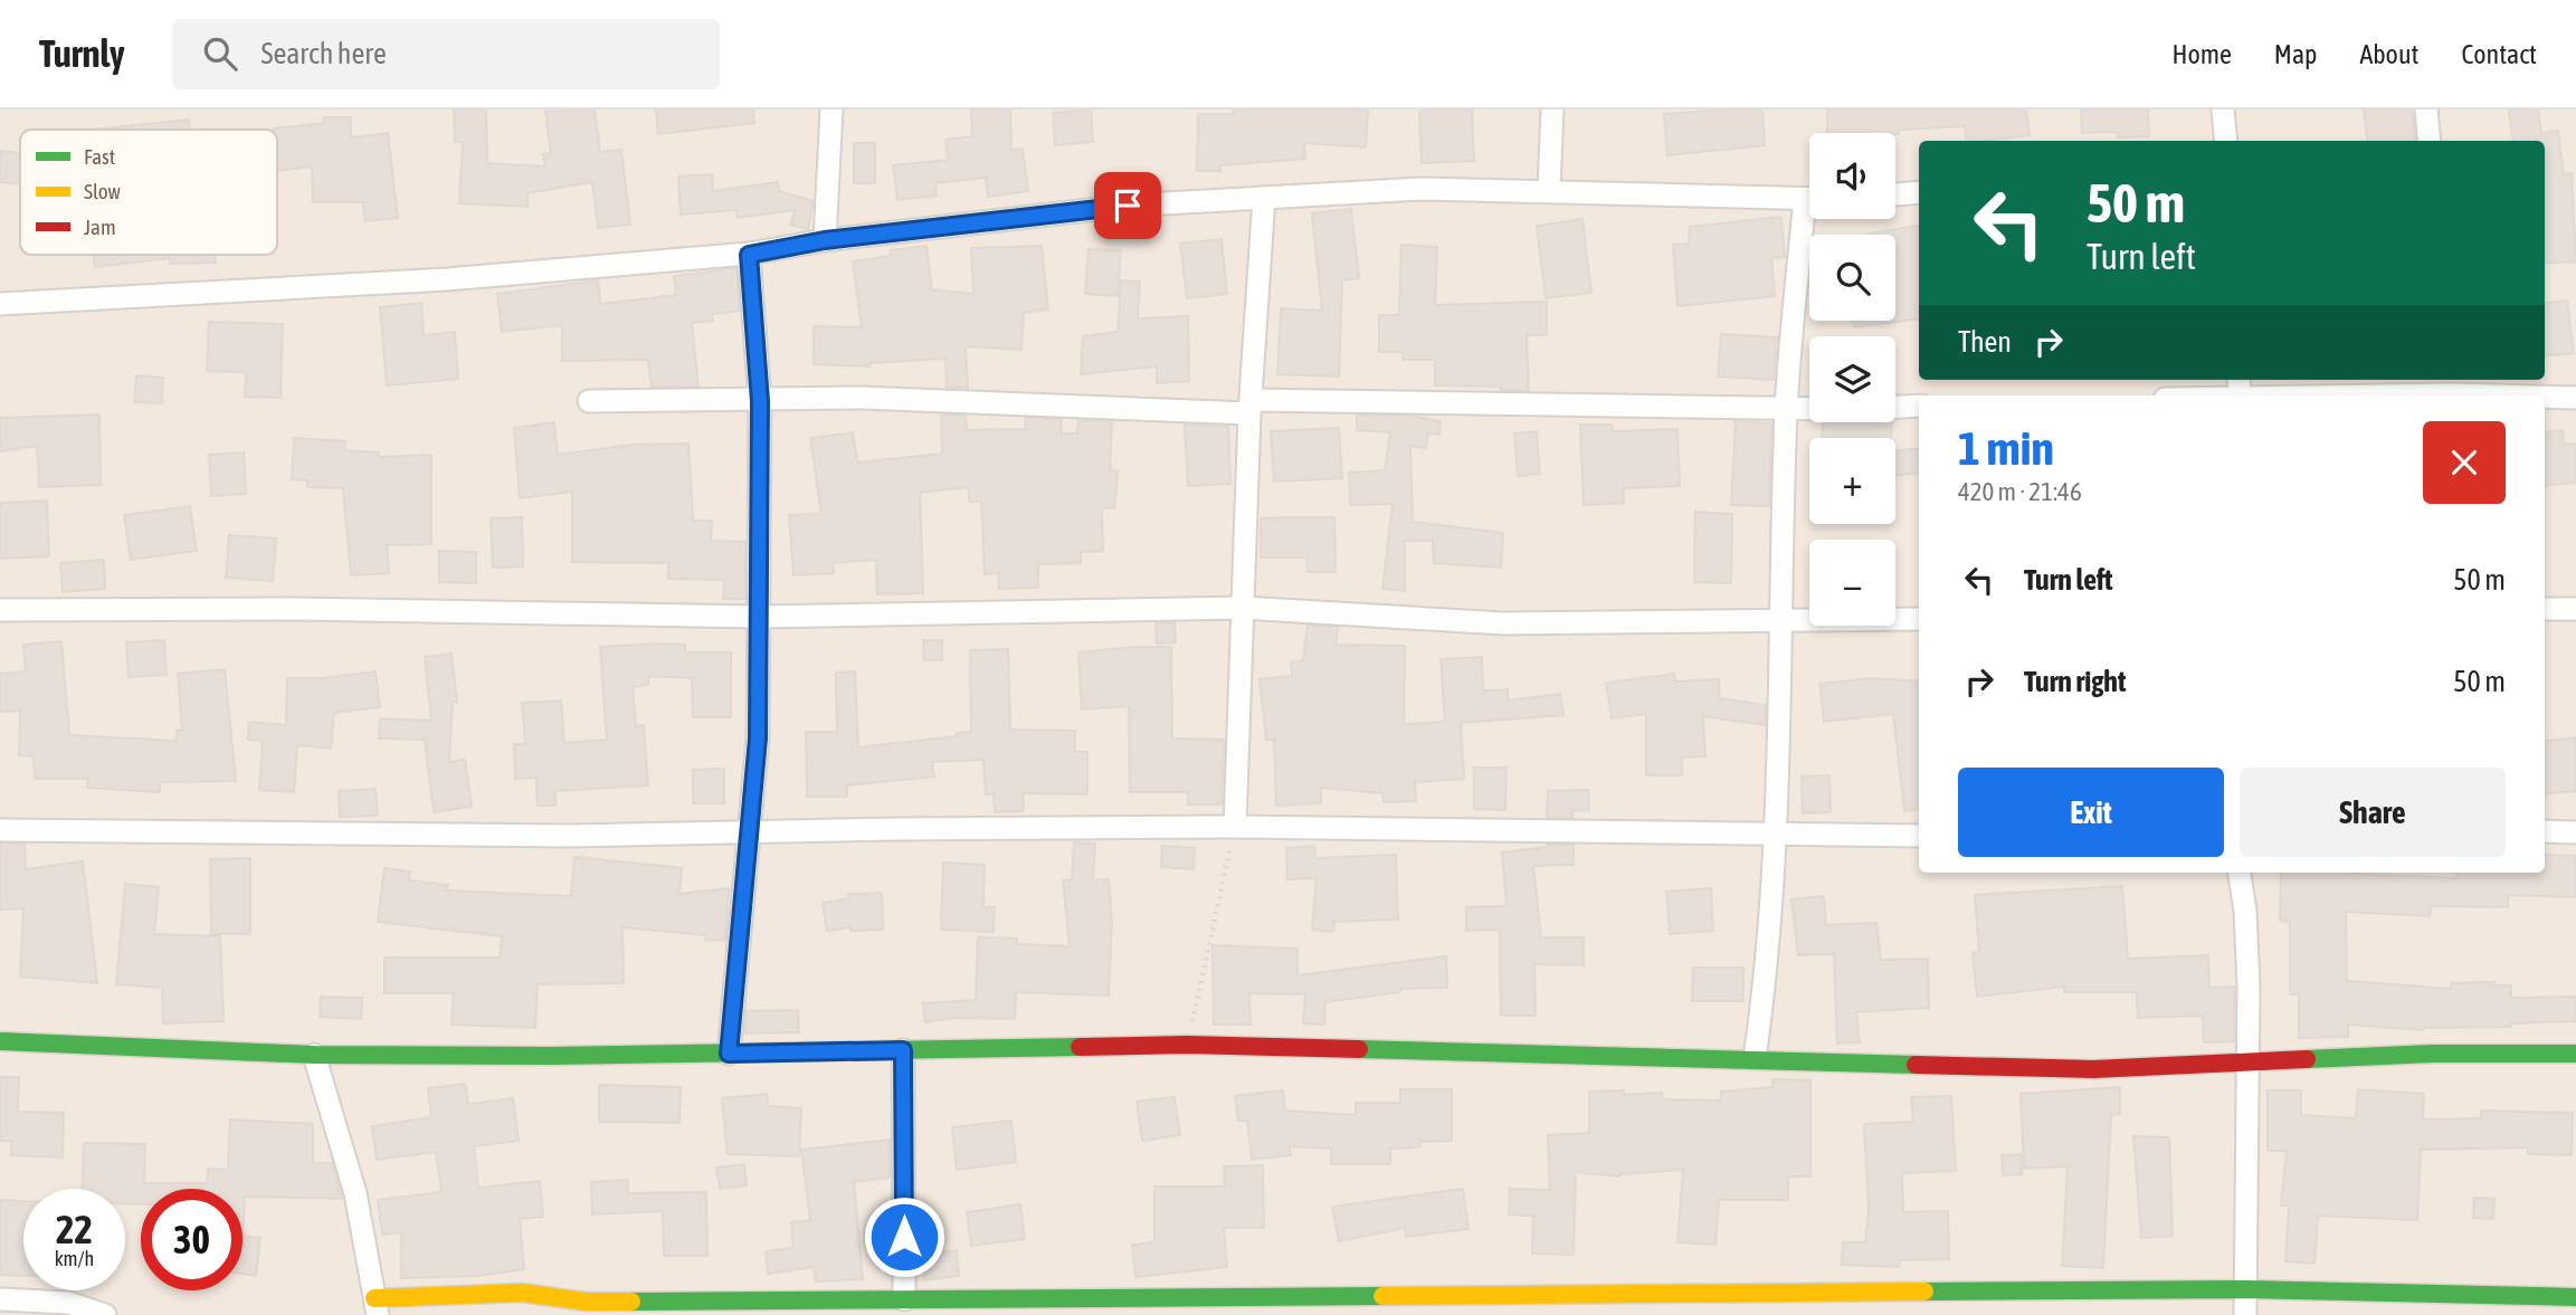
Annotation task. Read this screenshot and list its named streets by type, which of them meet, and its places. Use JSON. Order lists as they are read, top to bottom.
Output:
{
  "legend": ["Fast", "Slow", "Jam"],
  "page": {
    "header": "Turnly",
    "search": "Search here",
    "nav": [
      "Home",
      "Map",
      "About",
      "Contact"
    ],
    "map_buttons": ["+", "−"],
    "turn": ["50 m", "Turn left"],
    "then": "Then",
    "heading": ["1 min", "420 m · 21:46"],
    "list": [
      {
        "name": "Turn left",
        "value": "50 m"
      },
      {
        "name": "Turn right",
        "value": "50 m"
      }
    ],
    "buttons": ["Exit", "Share"],
    "speed": "22 km/h",
    "limit": "30"
  }
}
